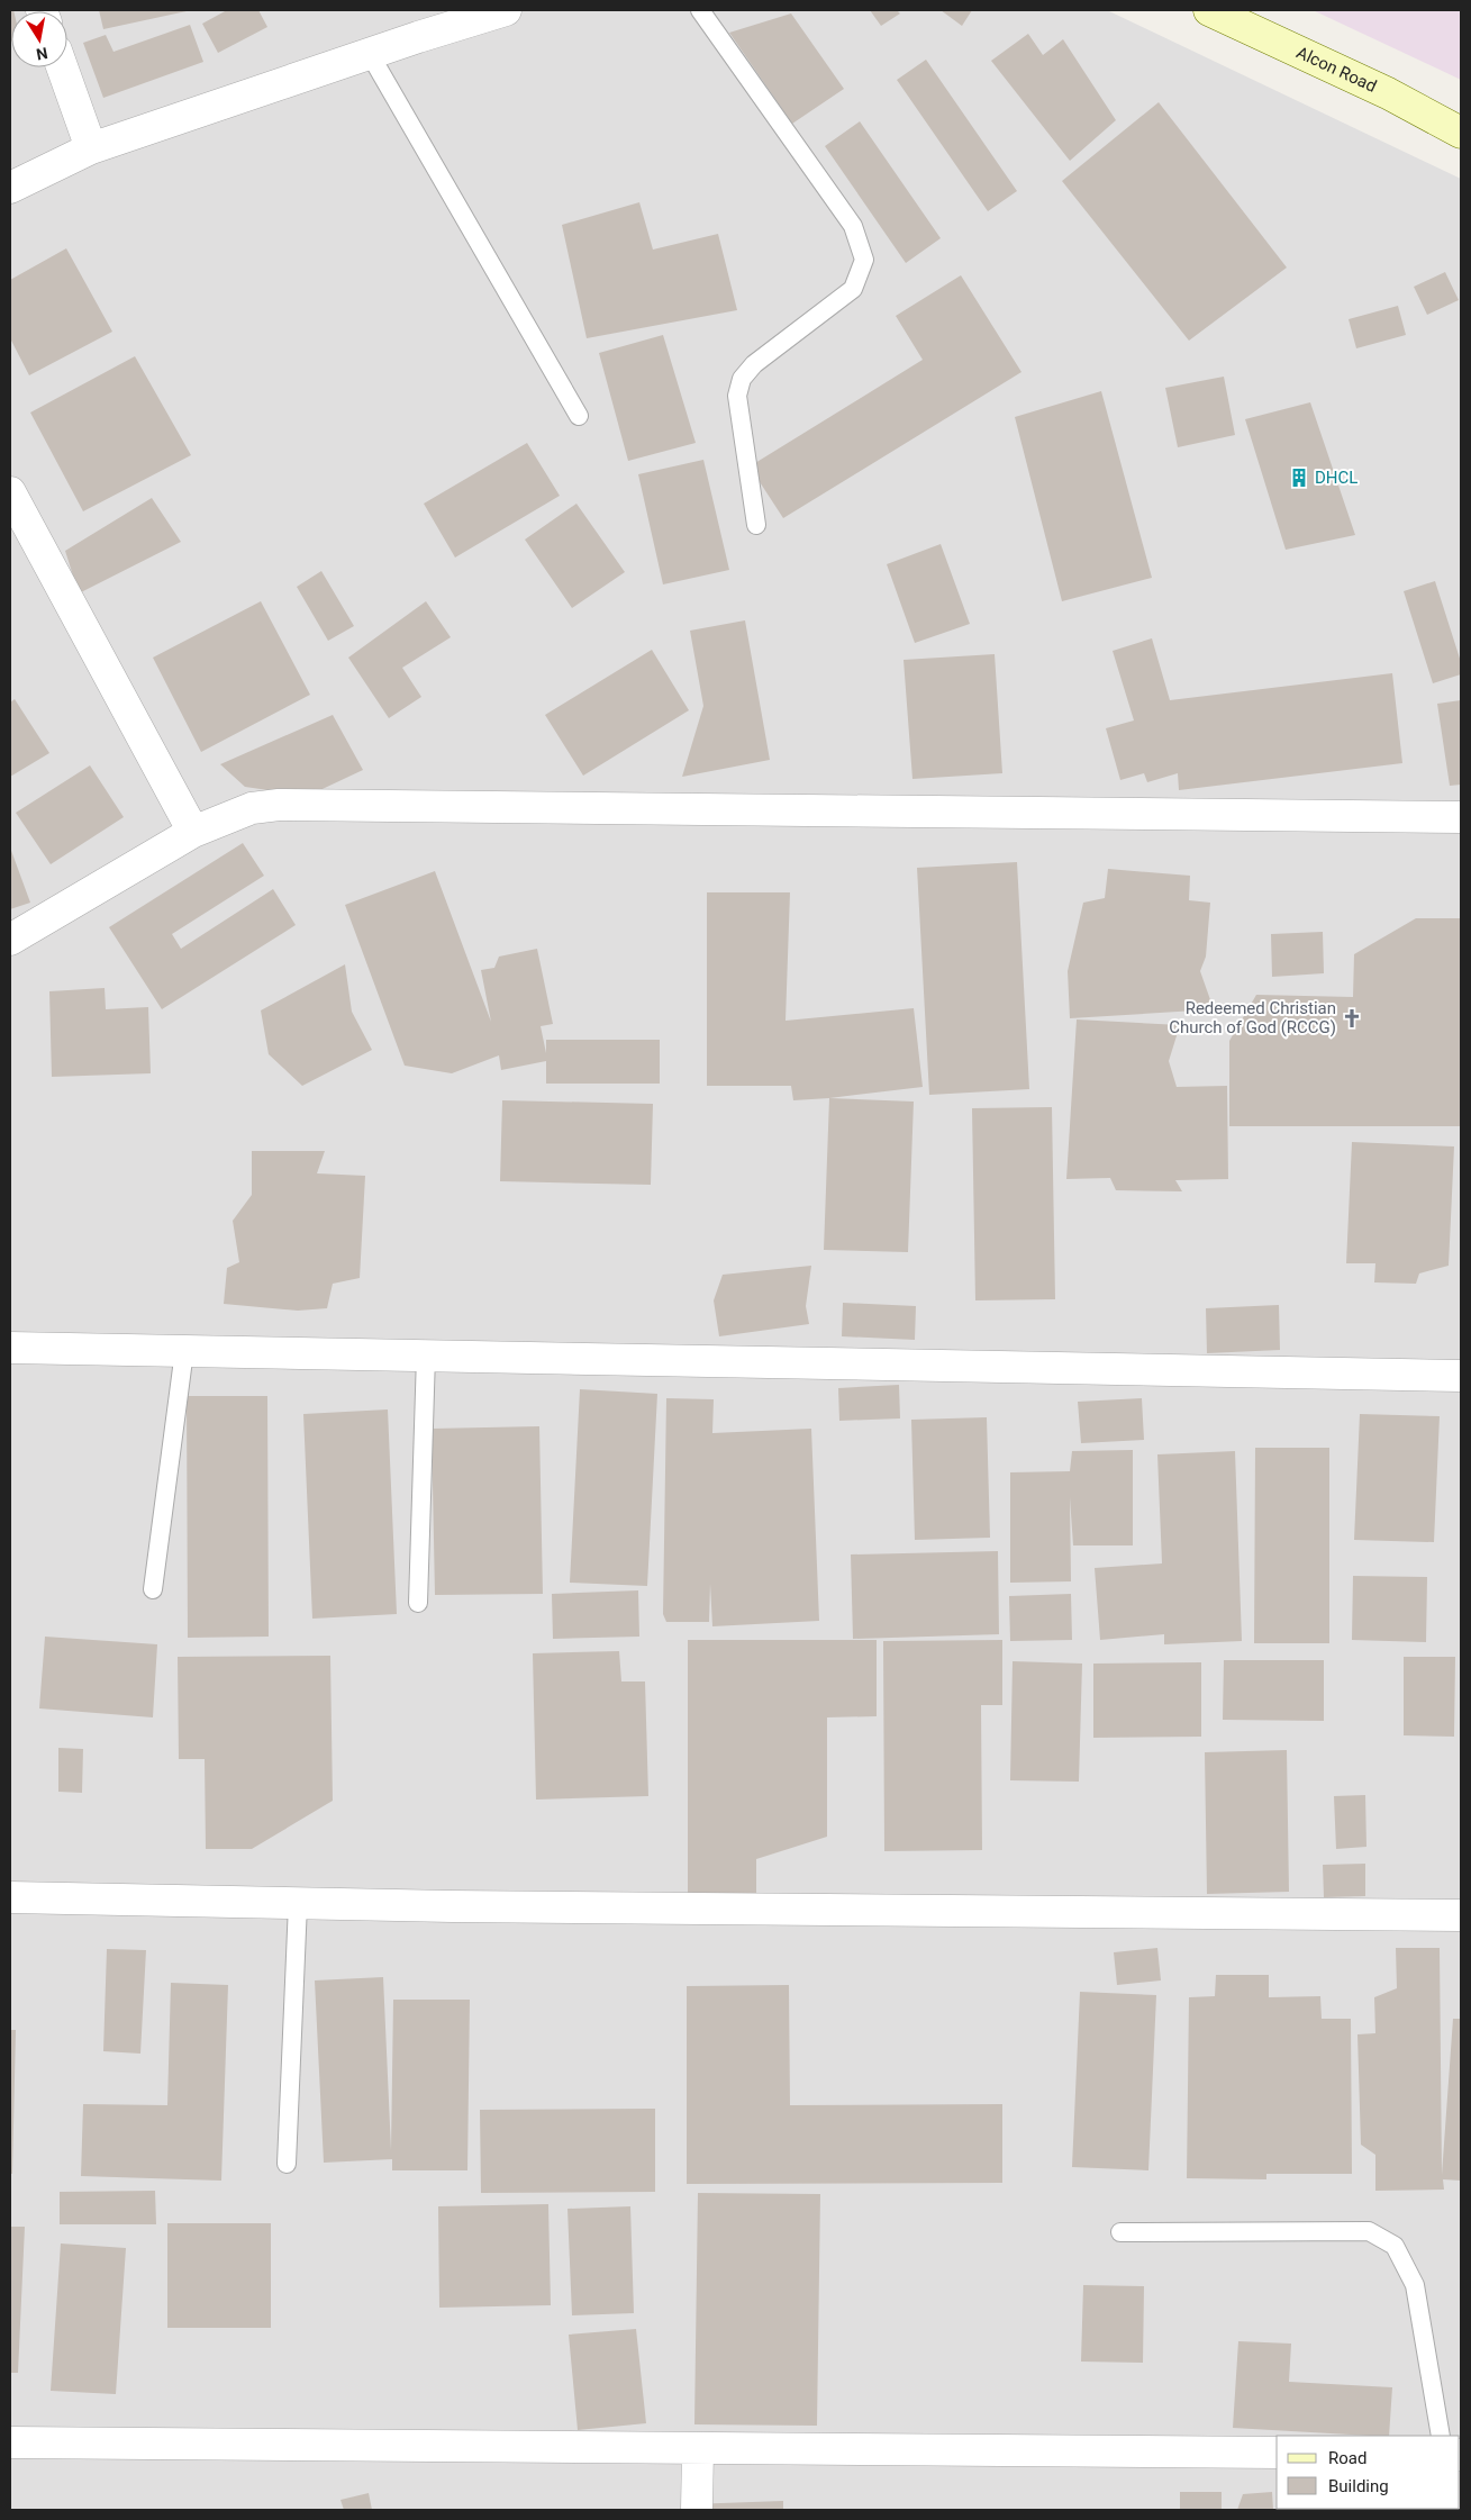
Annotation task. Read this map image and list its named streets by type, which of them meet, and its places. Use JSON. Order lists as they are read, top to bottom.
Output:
{
  "streets": {
    "main road": ["Alcon Road"]
  },
  "places": {
    "building": ["DHCL"],
    "church": ["Redeemed Christian Church of God (RCCG)"]
  },
  "legend": ["Road", "Building"],
  "north": "bottom"
}
